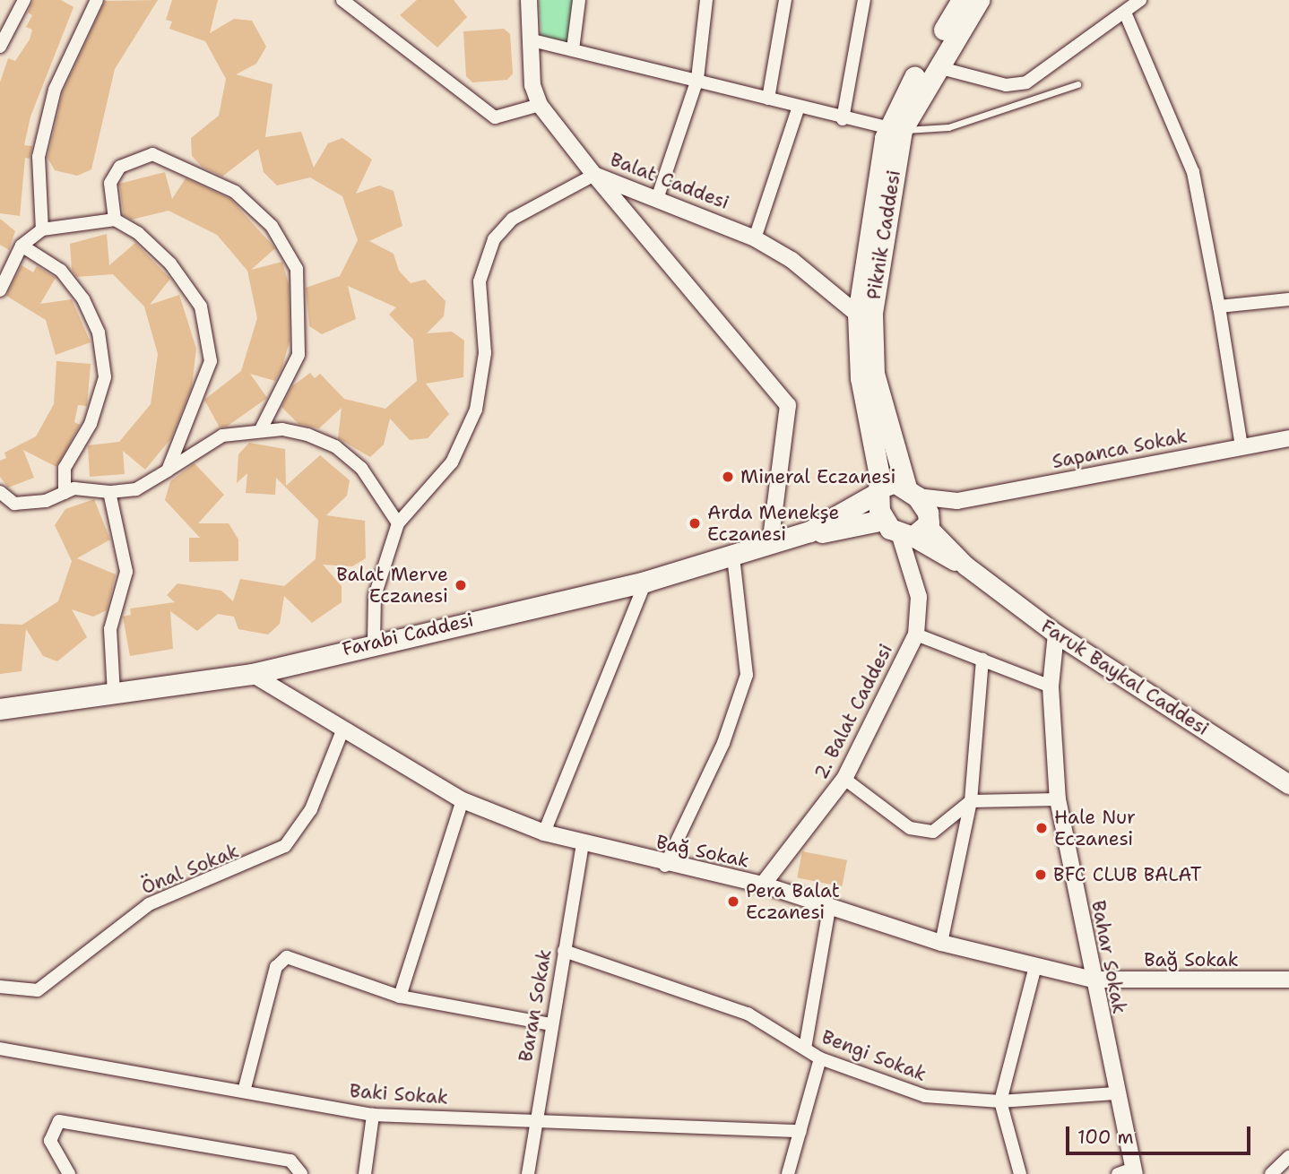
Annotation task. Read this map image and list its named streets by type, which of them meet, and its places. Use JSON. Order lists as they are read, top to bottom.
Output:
{
  "streets": {
    "main road": ["Piknik Caddesi", "Farabi Caddesi", "Faruk Baykal Caddesi"],
    "street": [
      "Balat Caddesi",
      "Sapanca Sokak",
      "2. Balat Caddesi",
      "Bağ Sokak",
      "Önal Sokak",
      "Bahar Sokak",
      "Baran Sokak",
      "Bengi Sokak",
      "Baki Sokak"
    ]
  },
  "crossings": [
    ["Balat Caddesi", "Piknik Caddesi"],
    ["Piknik Caddesi", "Sapanca Sokak"],
    ["Piknik Caddesi", "Faruk Baykal Caddesi"],
    ["Piknik Caddesi", "2. Balat Caddesi"],
    ["Sapanca Sokak", "Faruk Baykal Caddesi"],
    ["Sapanca Sokak", "2. Balat Caddesi"],
    ["Farabi Caddesi", "Bağ Sokak"],
    ["Faruk Baykal Caddesi", "2. Balat Caddesi"],
    ["Faruk Baykal Caddesi", "Bahar Sokak"],
    ["2. Balat Caddesi", "Bağ Sokak"],
    ["Bağ Sokak", "Önal Sokak"],
    ["Bağ Sokak", "Bahar Sokak"],
    ["Bağ Sokak", "Baran Sokak"],
    ["Bahar Sokak", "Bengi Sokak"],
    ["Baran Sokak", "Bengi Sokak"],
    ["Baran Sokak", "Baki Sokak"]
  ],
  "places": [
    "Mineral Eczanesi",
    "Arda Menekşe Eczanesi",
    "Balat Merve Eczanesi",
    "Hale Nur Eczanesi",
    "BFC CLUB BALAT",
    "Pera Balat Eczanesi"
  ],
  "scale_bar": "100 m"
}
